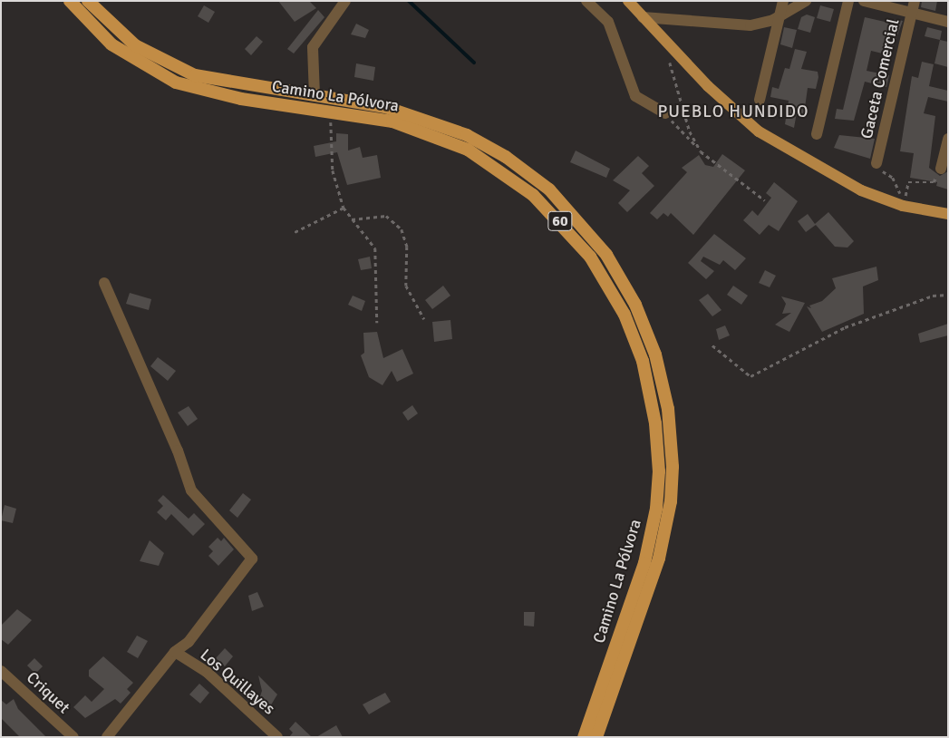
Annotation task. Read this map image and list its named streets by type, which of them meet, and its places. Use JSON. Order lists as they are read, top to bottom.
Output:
{
  "streets": {
    "highway": ["Camino La Pólvora", "60"],
    "street": ["Gaceta Comercial", "Los Quillayes", "Criquet"]
  },
  "districts": ["PUEBLO HUNDIDO"]
}
